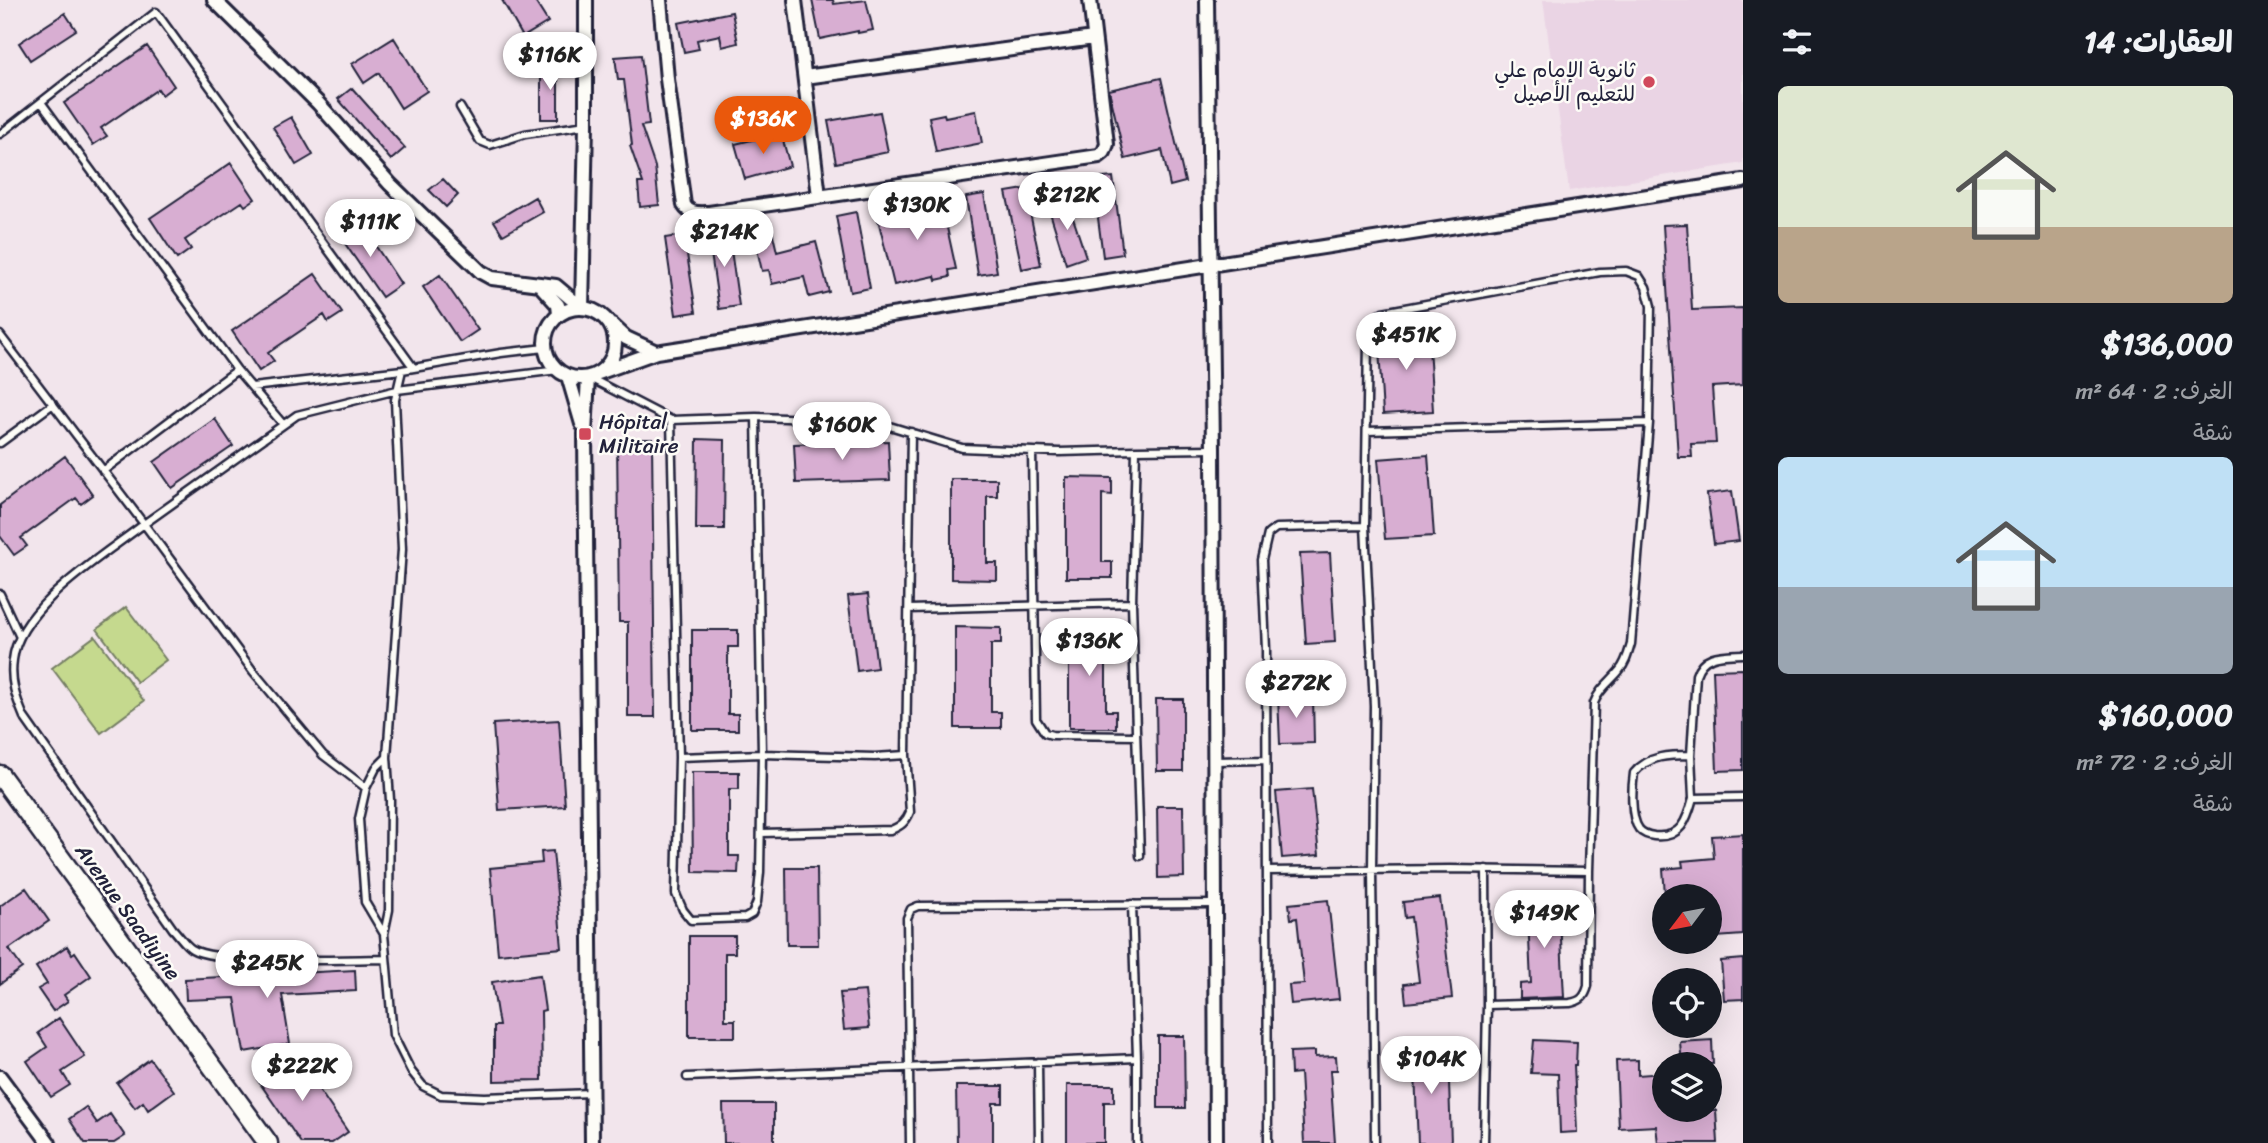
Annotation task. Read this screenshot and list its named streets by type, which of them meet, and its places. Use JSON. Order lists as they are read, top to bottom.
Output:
{
  "streets": {
    "main road": ["Avenue Saadiyine"]
  },
  "places": {
    "other": ["ثانوية الإمام علي للتعليم الأصيل"],
    "transit": ["Hôpital Militaire"]
  },
  "north": "bottom left",
  "page": {
    "heading": "العقارات: 14",
    "price": [
      "$116K",
      "$136K",
      "$212K",
      "$130K",
      "$111K",
      "$214K",
      "$451K",
      "$160K",
      "$136K",
      "$272K",
      "$149K",
      "$245K",
      "$104K",
      "$222K"
    ],
    "list": [
      {
        "name": "$136,000",
        "note": "الغرف: 2 · 64 m² · شقة"
      },
      {
        "name": "$160,000",
        "note": "الغرف: 2 · 72 m² · شقة"
      }
    ]
  }
}
